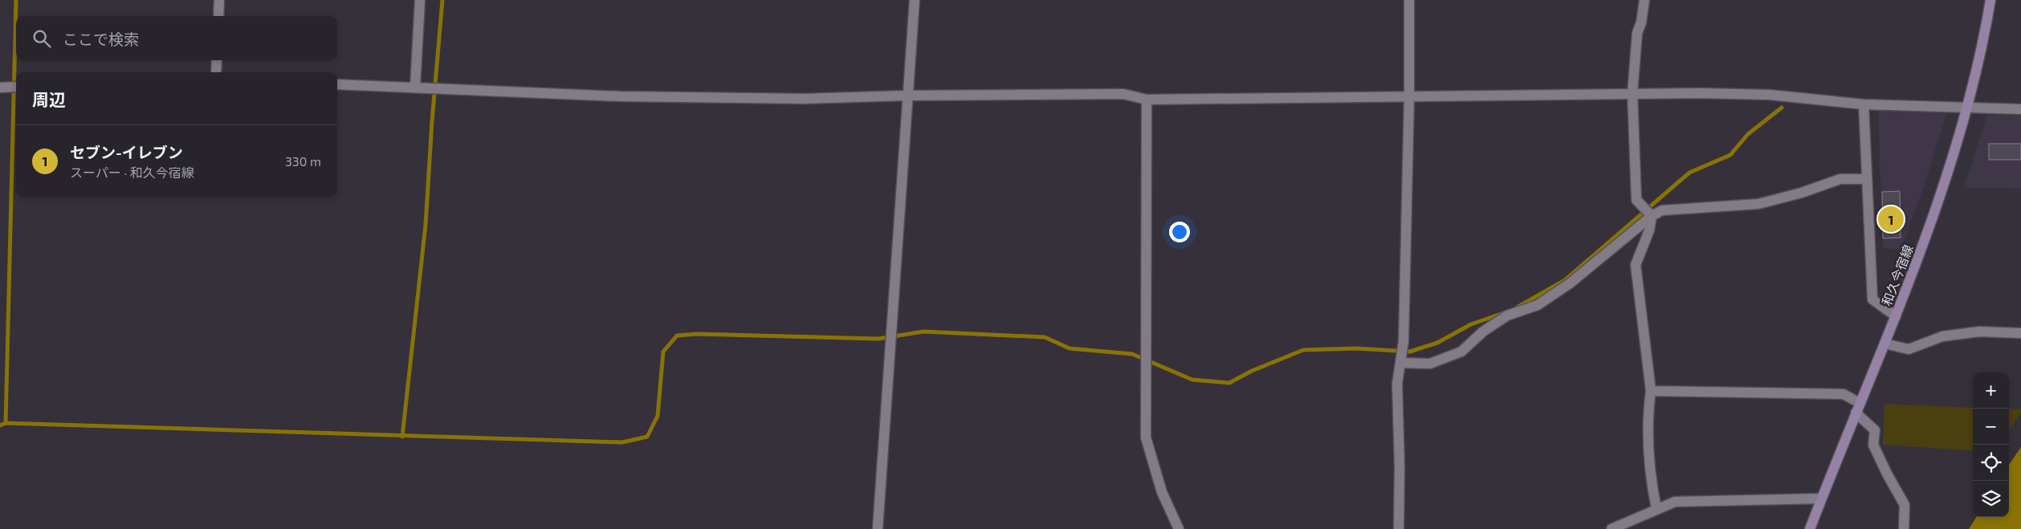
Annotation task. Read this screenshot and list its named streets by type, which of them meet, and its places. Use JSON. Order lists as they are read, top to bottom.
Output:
{
  "streets": {
    "main road": ["和久今宿線"]
  },
  "page": {
    "search": "ここで検索",
    "heading": "周辺",
    "list": [
      {
        "mark": "1",
        "name": "セブン-イレブン",
        "note": "スーパー · 和久今宿線",
        "value": "330 m"
      }
    ],
    "pins": "1",
    "map_buttons": ["+", "−"]
  }
}
